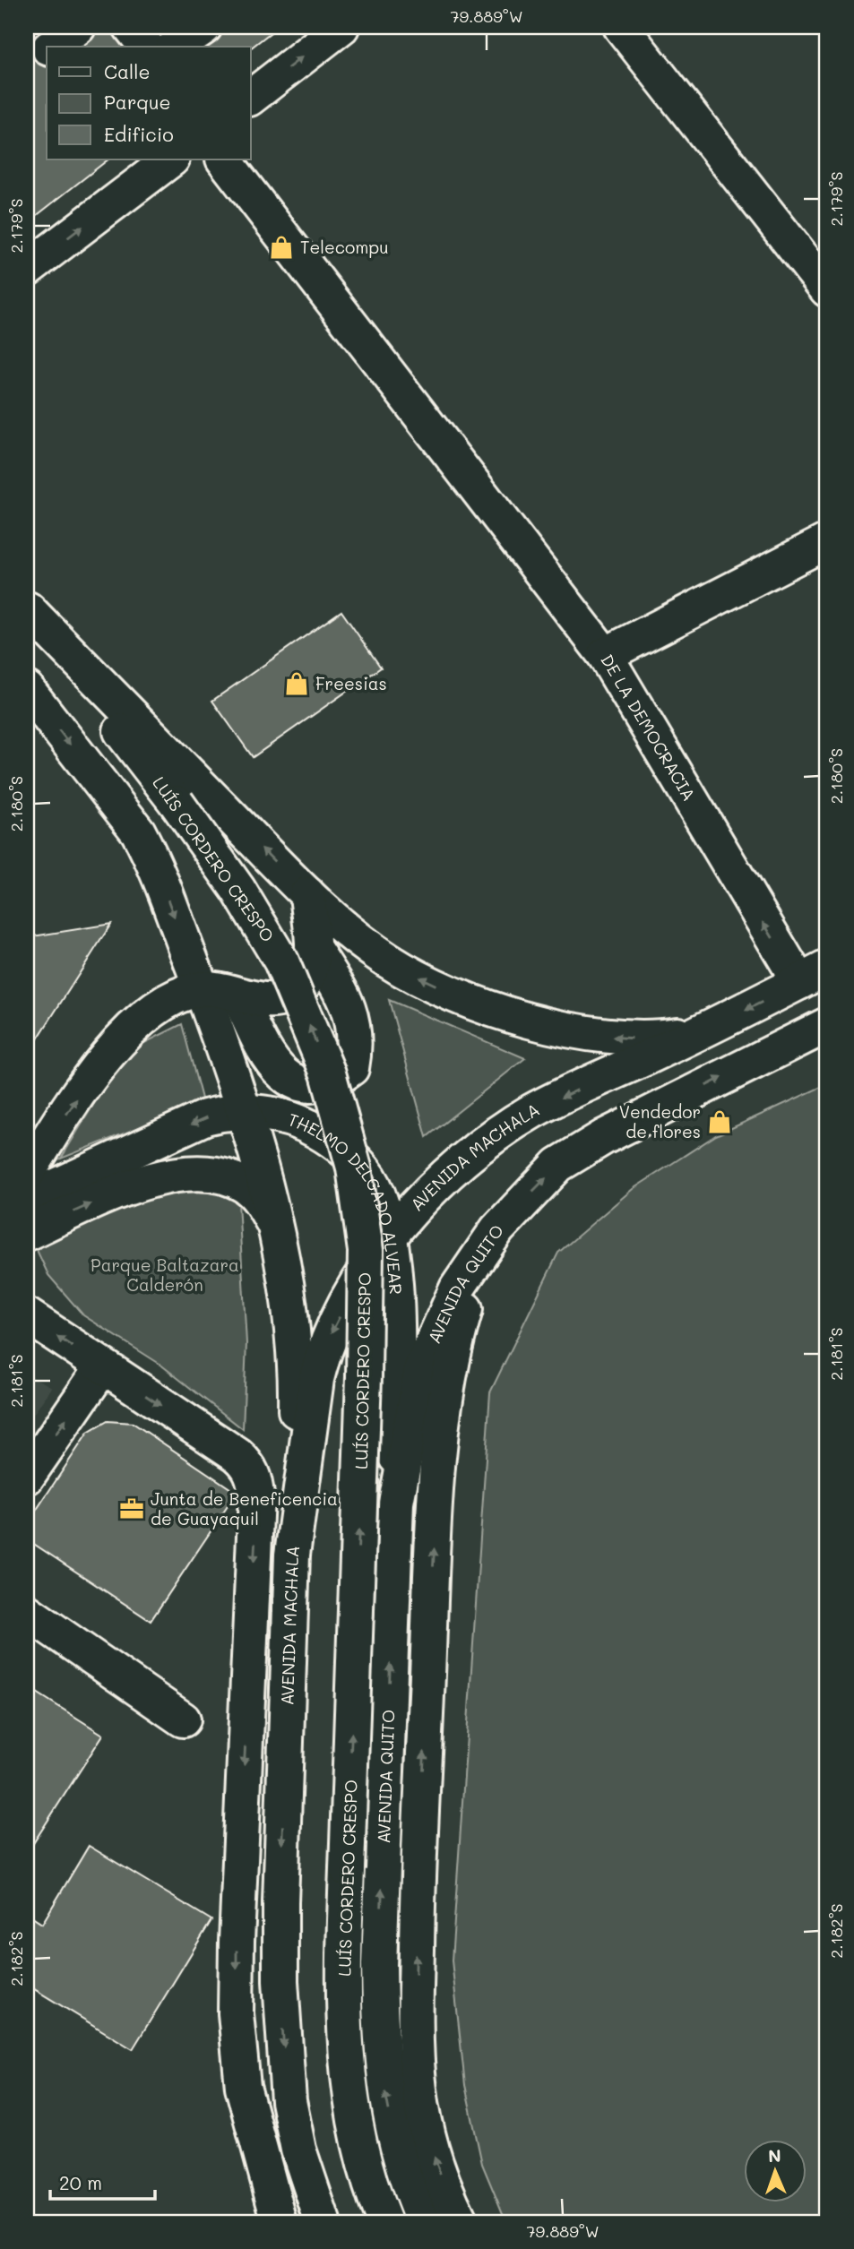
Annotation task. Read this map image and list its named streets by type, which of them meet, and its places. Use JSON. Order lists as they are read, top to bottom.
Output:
{
  "streets": {
    "main road": [
      "DE LA DEMOCRACIA",
      "LUÍS CORDERO CRESPO",
      "AVENIDA MACHALA",
      "THELMO DELGADO ALVEAR",
      "AVENIDA QUITO"
    ]
  },
  "crossings": [
    ["DE LA DEMOCRACIA", "AVENIDA MACHALA"],
    ["AVENIDA MACHALA", "THELMO DELGADO ALVEAR"],
    ["THELMO DELGADO ALVEAR", "AVENIDA QUITO"]
  ],
  "one_way": ["DE LA DEMOCRACIA"],
  "parks": ["Parque Baltazara Calderón"],
  "places": {
    "shop": ["Telecompu", "Freesias", "Vendedor de flores"],
    "office": ["Junta de Beneficencia de Guayaquil"]
  },
  "legend": ["Calle", "Parque", "Edificio"],
  "scale_bar": "20 m",
  "north": "top",
  "coordinates": [
    "79.889°W",
    "2.179°S",
    "2.180°S",
    "2.181°S",
    "2.182°S"
  ]
}
